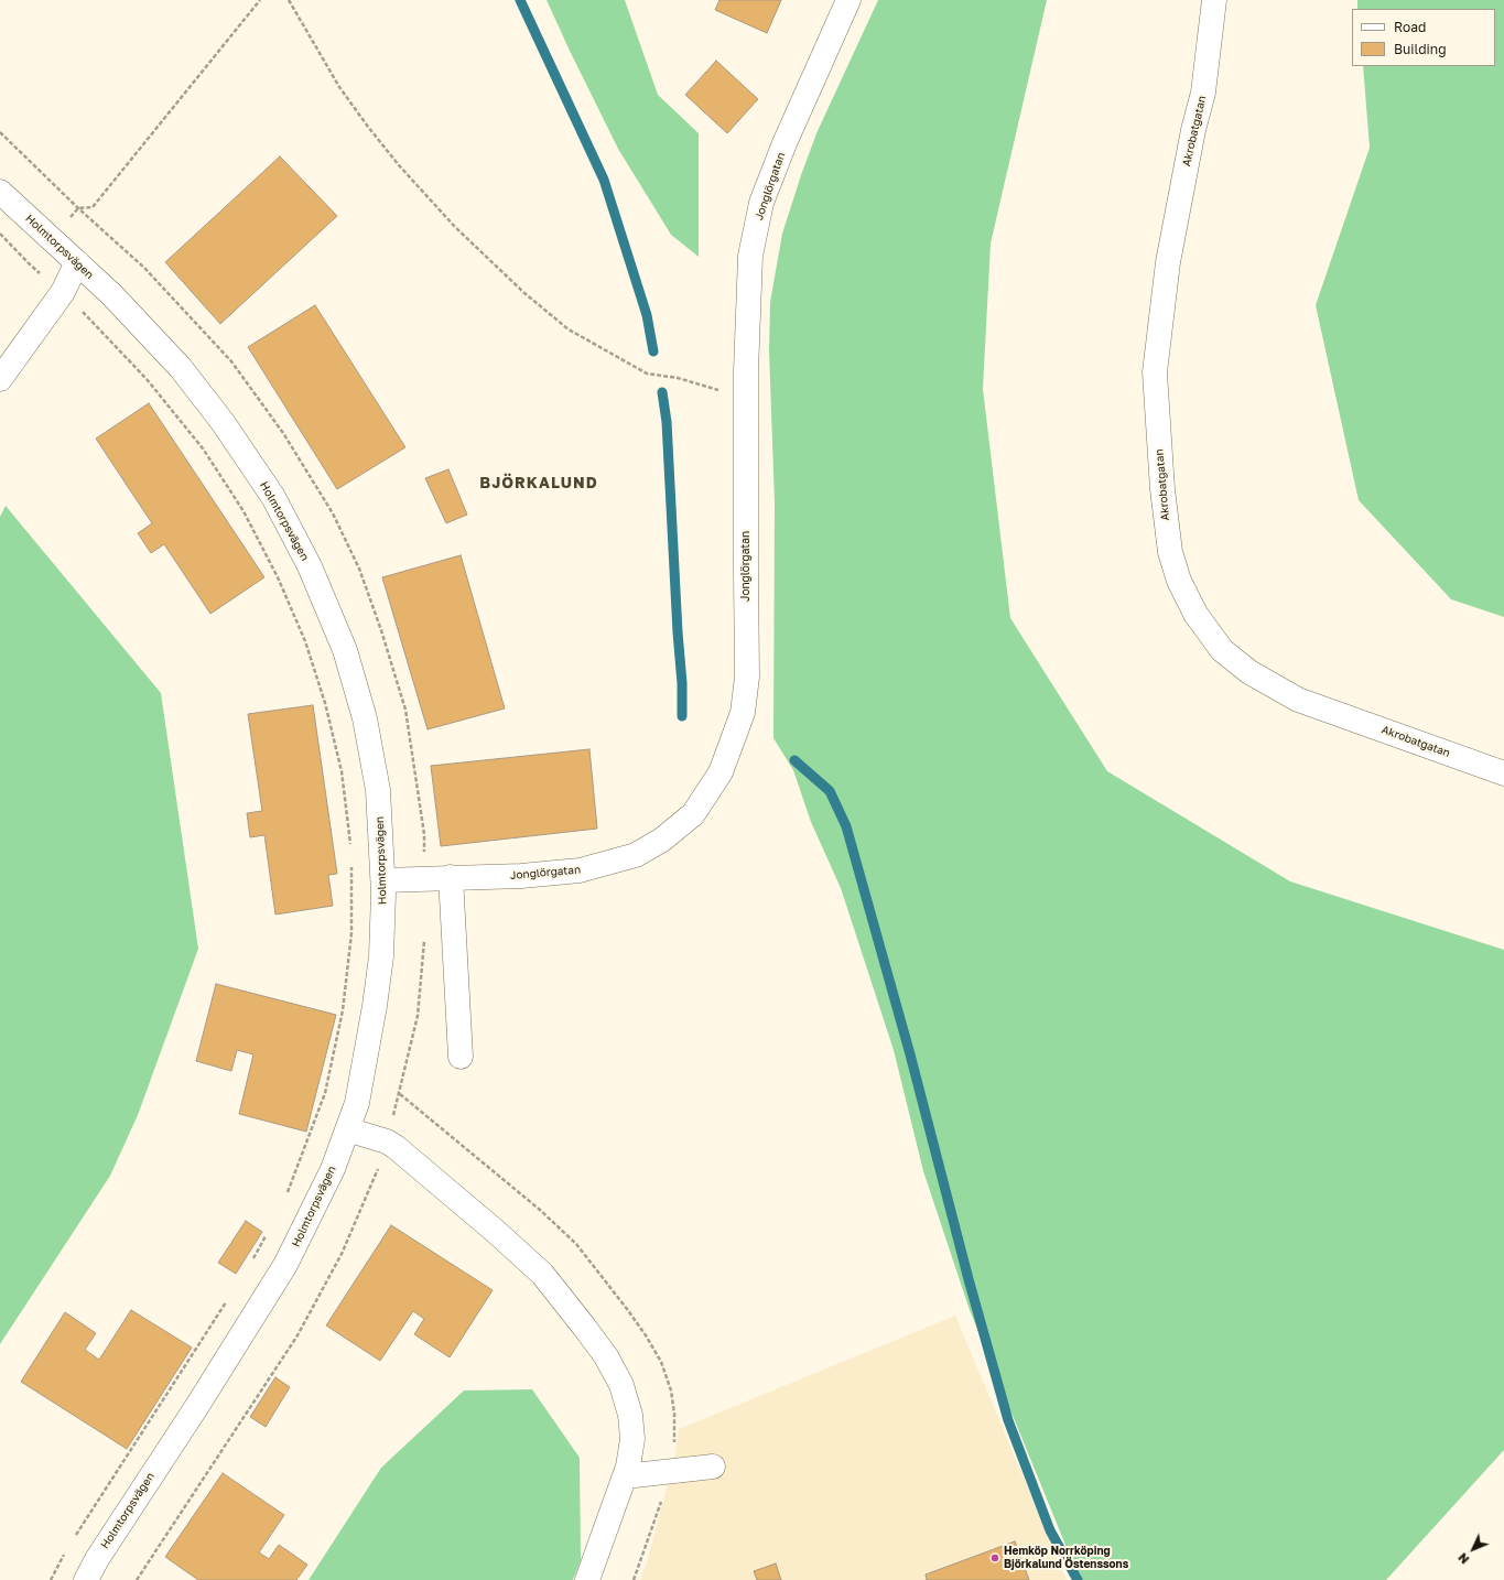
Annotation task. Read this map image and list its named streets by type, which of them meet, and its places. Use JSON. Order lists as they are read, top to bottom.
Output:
{
  "streets": {
    "street": ["Akrobatgatan", "Jonglörgatan", "Holmtorpsvägen"]
  },
  "crossings": [
    ["Jonglörgatan", "Holmtorpsvägen"]
  ],
  "districts": ["BJÖRKALUND"],
  "places": ["Hemköp Norrköping Björkalund Östenssons"],
  "legend": ["Road", "Building"],
  "north": "bottom left"
}
